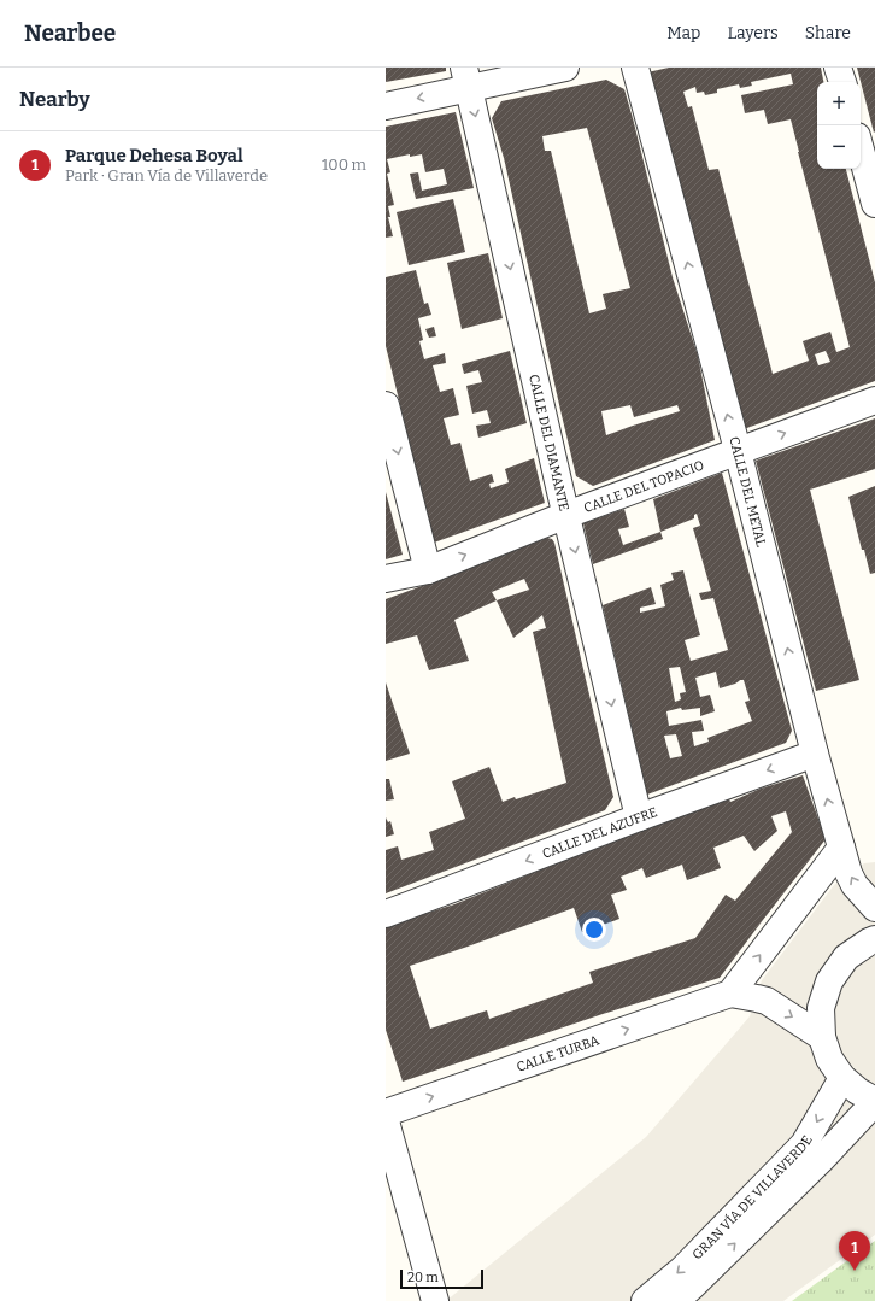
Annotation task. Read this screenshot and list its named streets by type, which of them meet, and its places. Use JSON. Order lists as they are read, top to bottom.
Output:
{
  "streets": {
    "street": [
      "CALLE DEL DIAMANTE",
      "CALLE DEL TOPACIO",
      "CALLE DEL METAL",
      "CALLE DEL AZUFRE",
      "CALLE TURBA",
      "GRAN VÍA DE VILLAVERDE"
    ]
  },
  "crossings": [
    ["CALLE DEL DIAMANTE", "CALLE DEL TOPACIO"],
    ["CALLE DEL DIAMANTE", "CALLE DEL AZUFRE"],
    ["CALLE DEL TOPACIO", "CALLE DEL METAL"],
    ["CALLE DEL METAL", "CALLE DEL AZUFRE"]
  ],
  "one_way": [
    "CALLE DEL DIAMANTE",
    "CALLE DEL TOPACIO",
    "CALLE DEL METAL",
    "CALLE DEL AZUFRE",
    "CALLE TURBA"
  ],
  "scale_bar": "20 m",
  "page": {
    "header": "Nearbee",
    "nav": ["Map", "Layers", "Share"],
    "heading": "Nearby",
    "map_buttons": ["+", "−"],
    "list": [
      {
        "mark": "1",
        "name": "Parque Dehesa Boyal",
        "note": "Park · Gran Vía de Villaverde",
        "value": "100 m"
      }
    ],
    "pins": "1",
    "scale": "20 m"
  }
}
